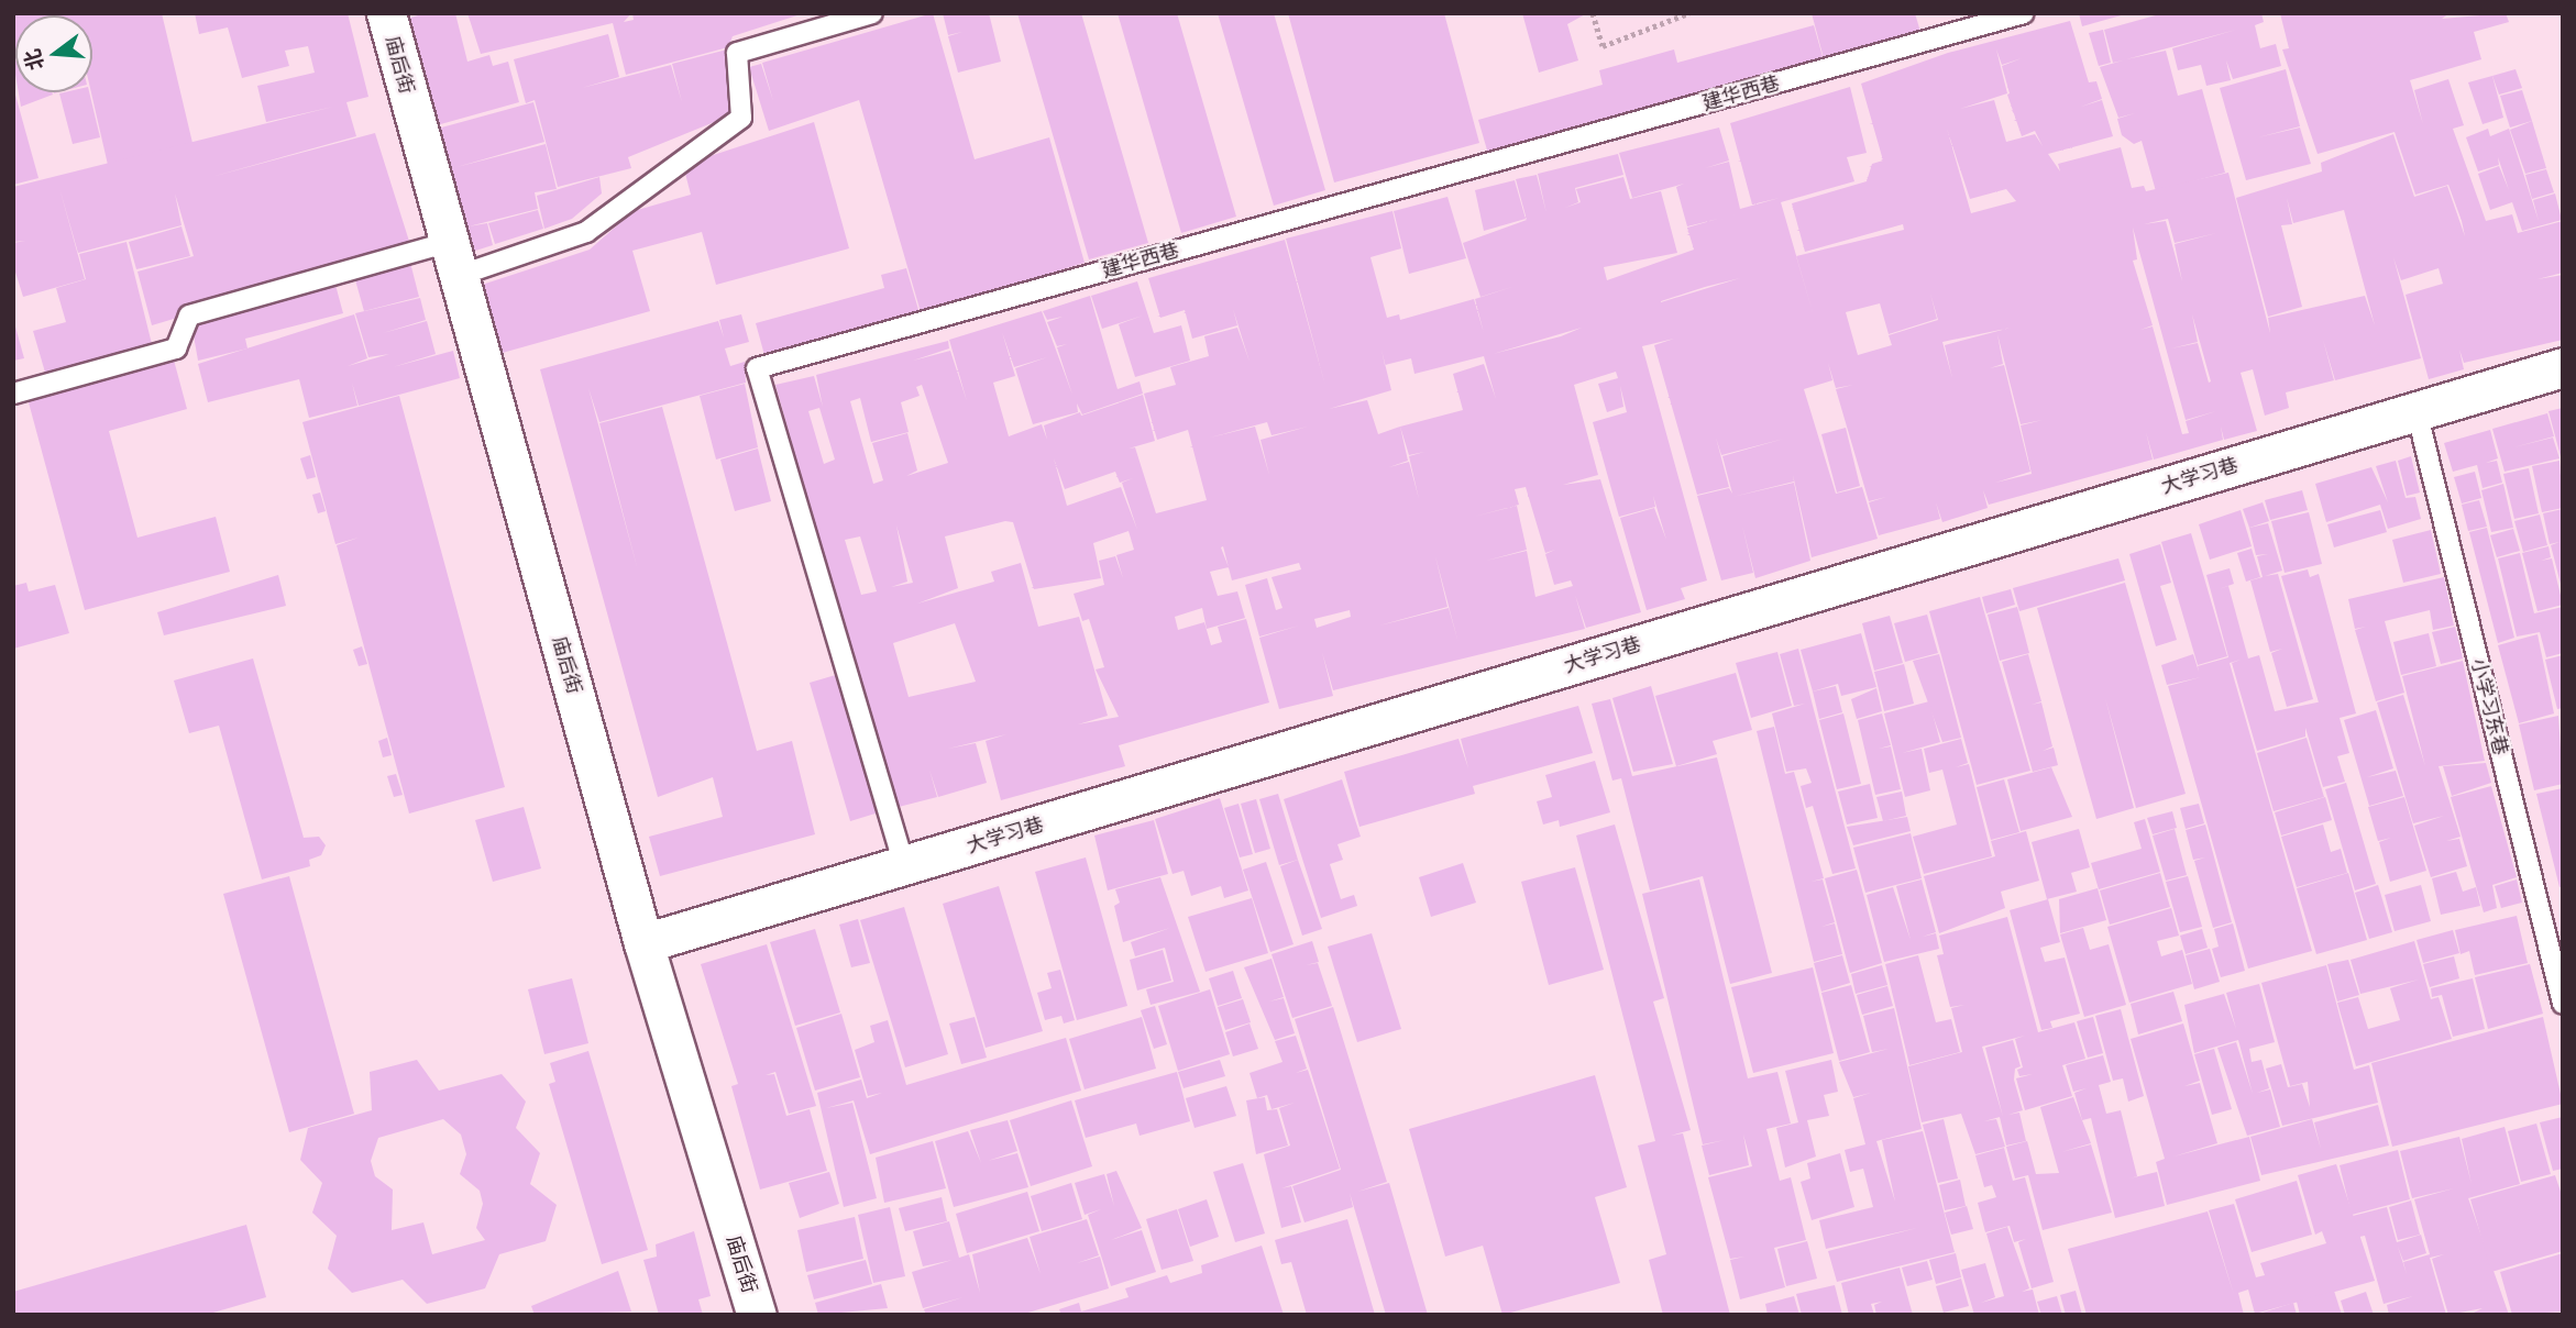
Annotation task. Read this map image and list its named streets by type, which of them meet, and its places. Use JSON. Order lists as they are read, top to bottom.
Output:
{
  "streets": {
    "street": ["庙后街", "大学习巷"],
    "lane": ["建华西巷", "小学习东巷"]
  },
  "crossings": [
    ["庙后街", "大学习巷"],
    ["建华西巷", "大学习巷"],
    ["大学习巷", "小学习东巷"]
  ],
  "north": "left"
}
